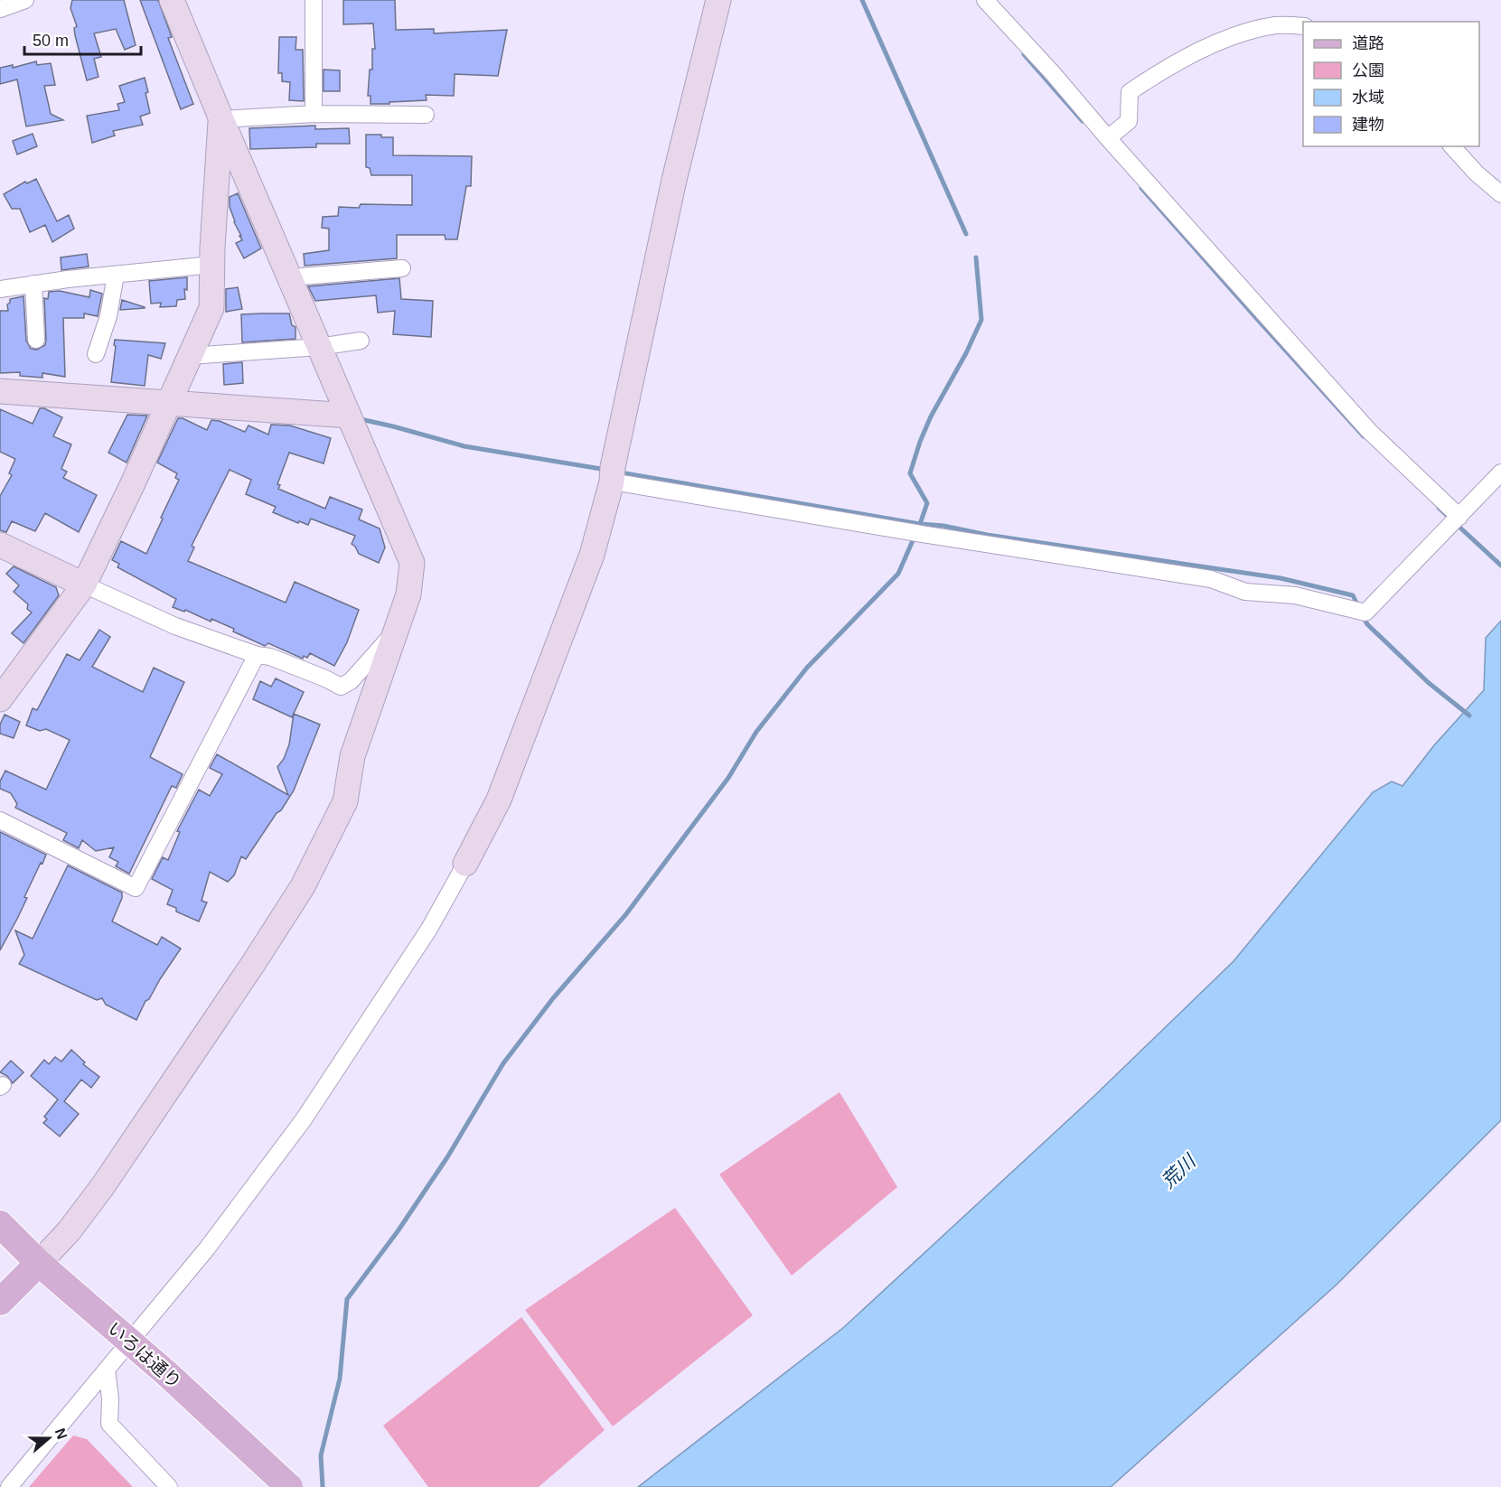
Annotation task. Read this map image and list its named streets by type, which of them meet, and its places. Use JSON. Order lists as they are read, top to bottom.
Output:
{
  "streets": {
    "main road": ["いろは通り"]
  },
  "water": ["荒川"],
  "legend": [
    "道路",
    "公園",
    "水域",
    "建物"
  ],
  "scale_bar": "50 m",
  "north": "right"
}
